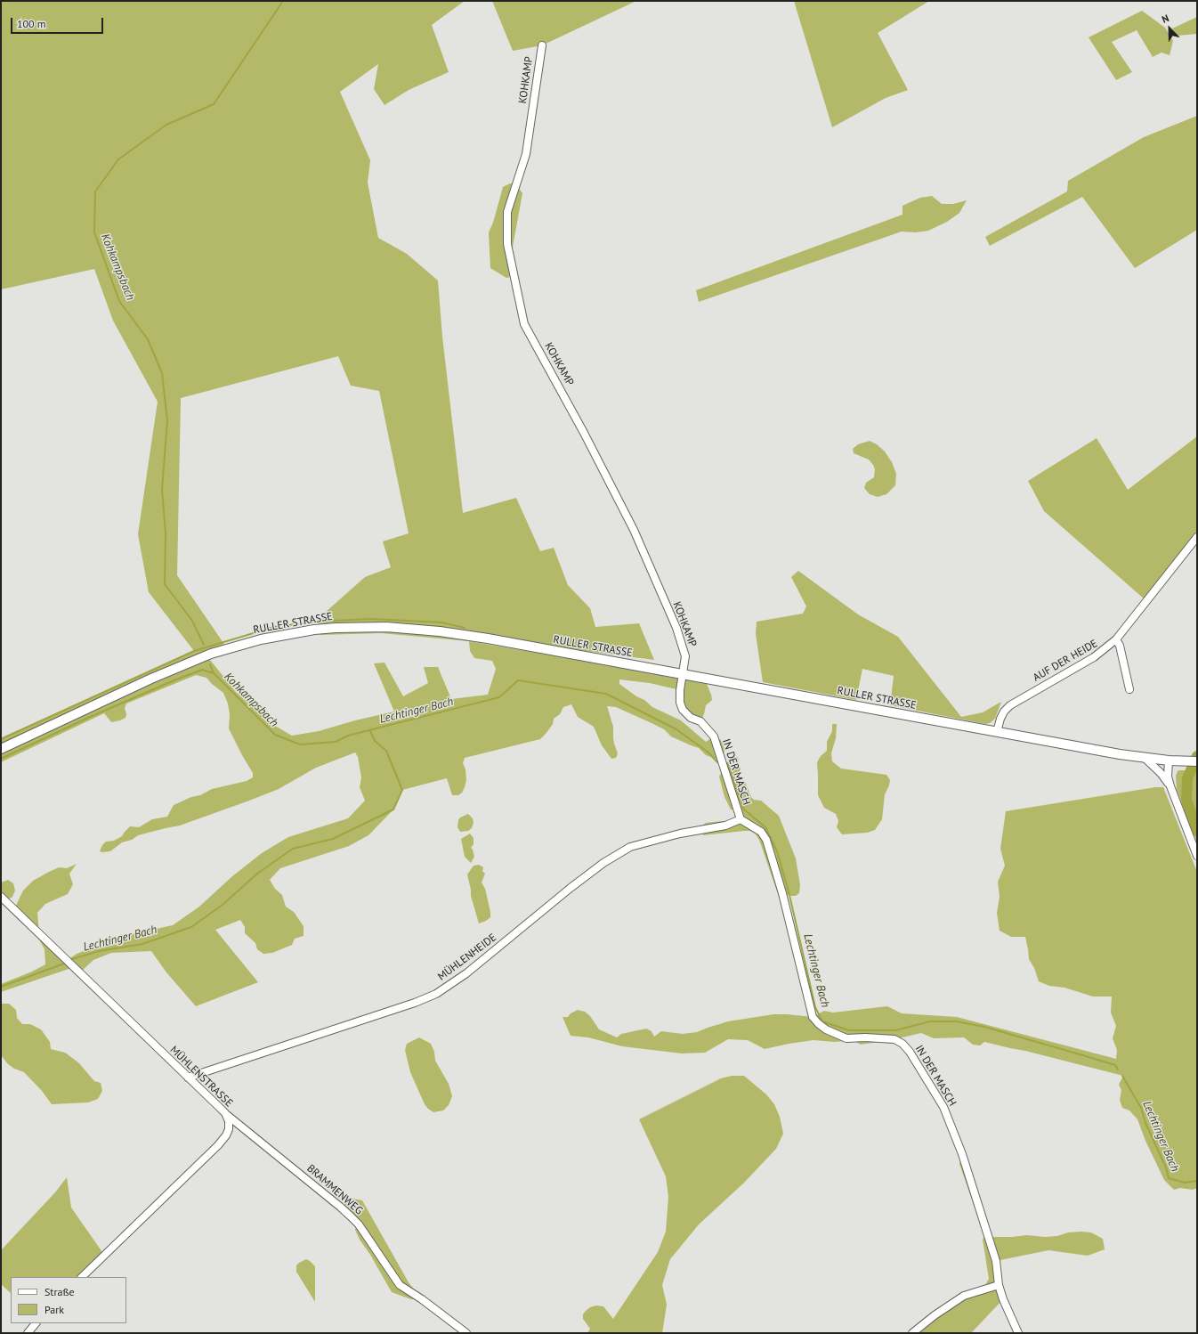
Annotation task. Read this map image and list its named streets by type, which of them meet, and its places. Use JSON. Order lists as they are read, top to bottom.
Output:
{
  "streets": {
    "main road": ["RULLER STRASSE"],
    "street": [
      "KOHKAMP",
      "AUF DER HEIDE",
      "IN DER MASCH",
      "MÜHLENHEIDE",
      "MÜHLENSTRASSE",
      "BRAMMENWEG"
    ]
  },
  "crossings": [
    ["KOHKAMP", "RULLER STRASSE"],
    ["KOHKAMP", "IN DER MASCH"],
    ["RULLER STRASSE", "AUF DER HEIDE"],
    ["RULLER STRASSE", "IN DER MASCH"],
    ["IN DER MASCH", "MÜHLENHEIDE"],
    ["MÜHLENHEIDE", "MÜHLENSTRASSE"],
    ["MÜHLENSTRASSE", "BRAMMENWEG"]
  ],
  "water": ["Kohkampsbach", "Lechtinger Bach"],
  "legend": ["Straße", "Park"],
  "scale_bar": "100 m",
  "north": "top left"
}
